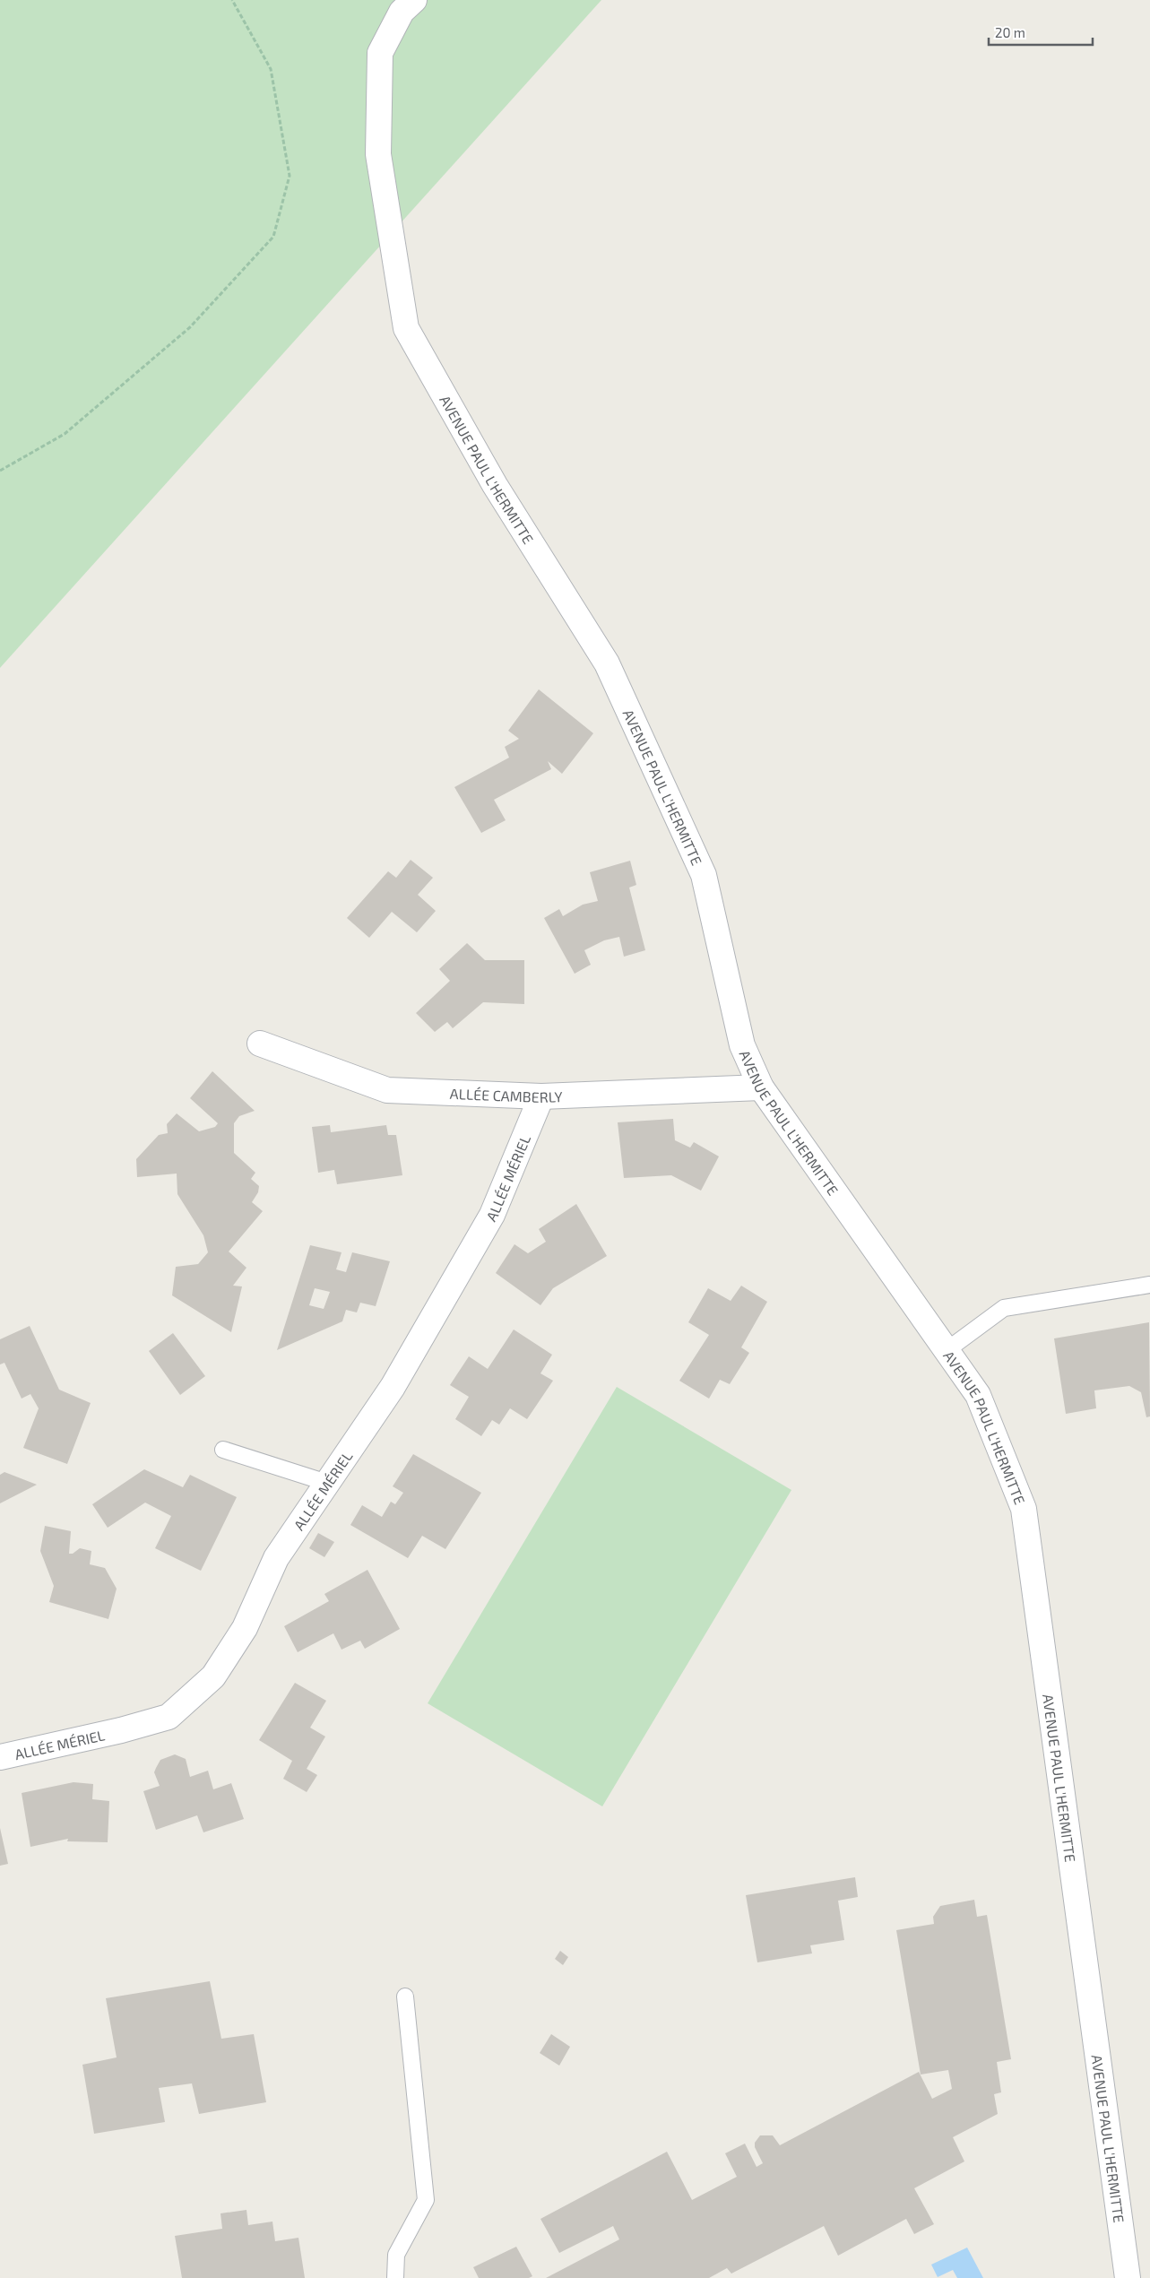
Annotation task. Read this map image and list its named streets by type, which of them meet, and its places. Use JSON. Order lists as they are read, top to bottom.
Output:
{
  "streets": {
    "street": ["AVENUE PAUL L'HERMITTE", "ALLÉE CAMBERLY", "ALLÉE MÉRIEL"]
  },
  "crossings": [
    ["AVENUE PAUL L'HERMITTE", "ALLÉE CAMBERLY"],
    ["ALLÉE CAMBERLY", "ALLÉE MÉRIEL"]
  ],
  "scale_bar": "20 m"
}
